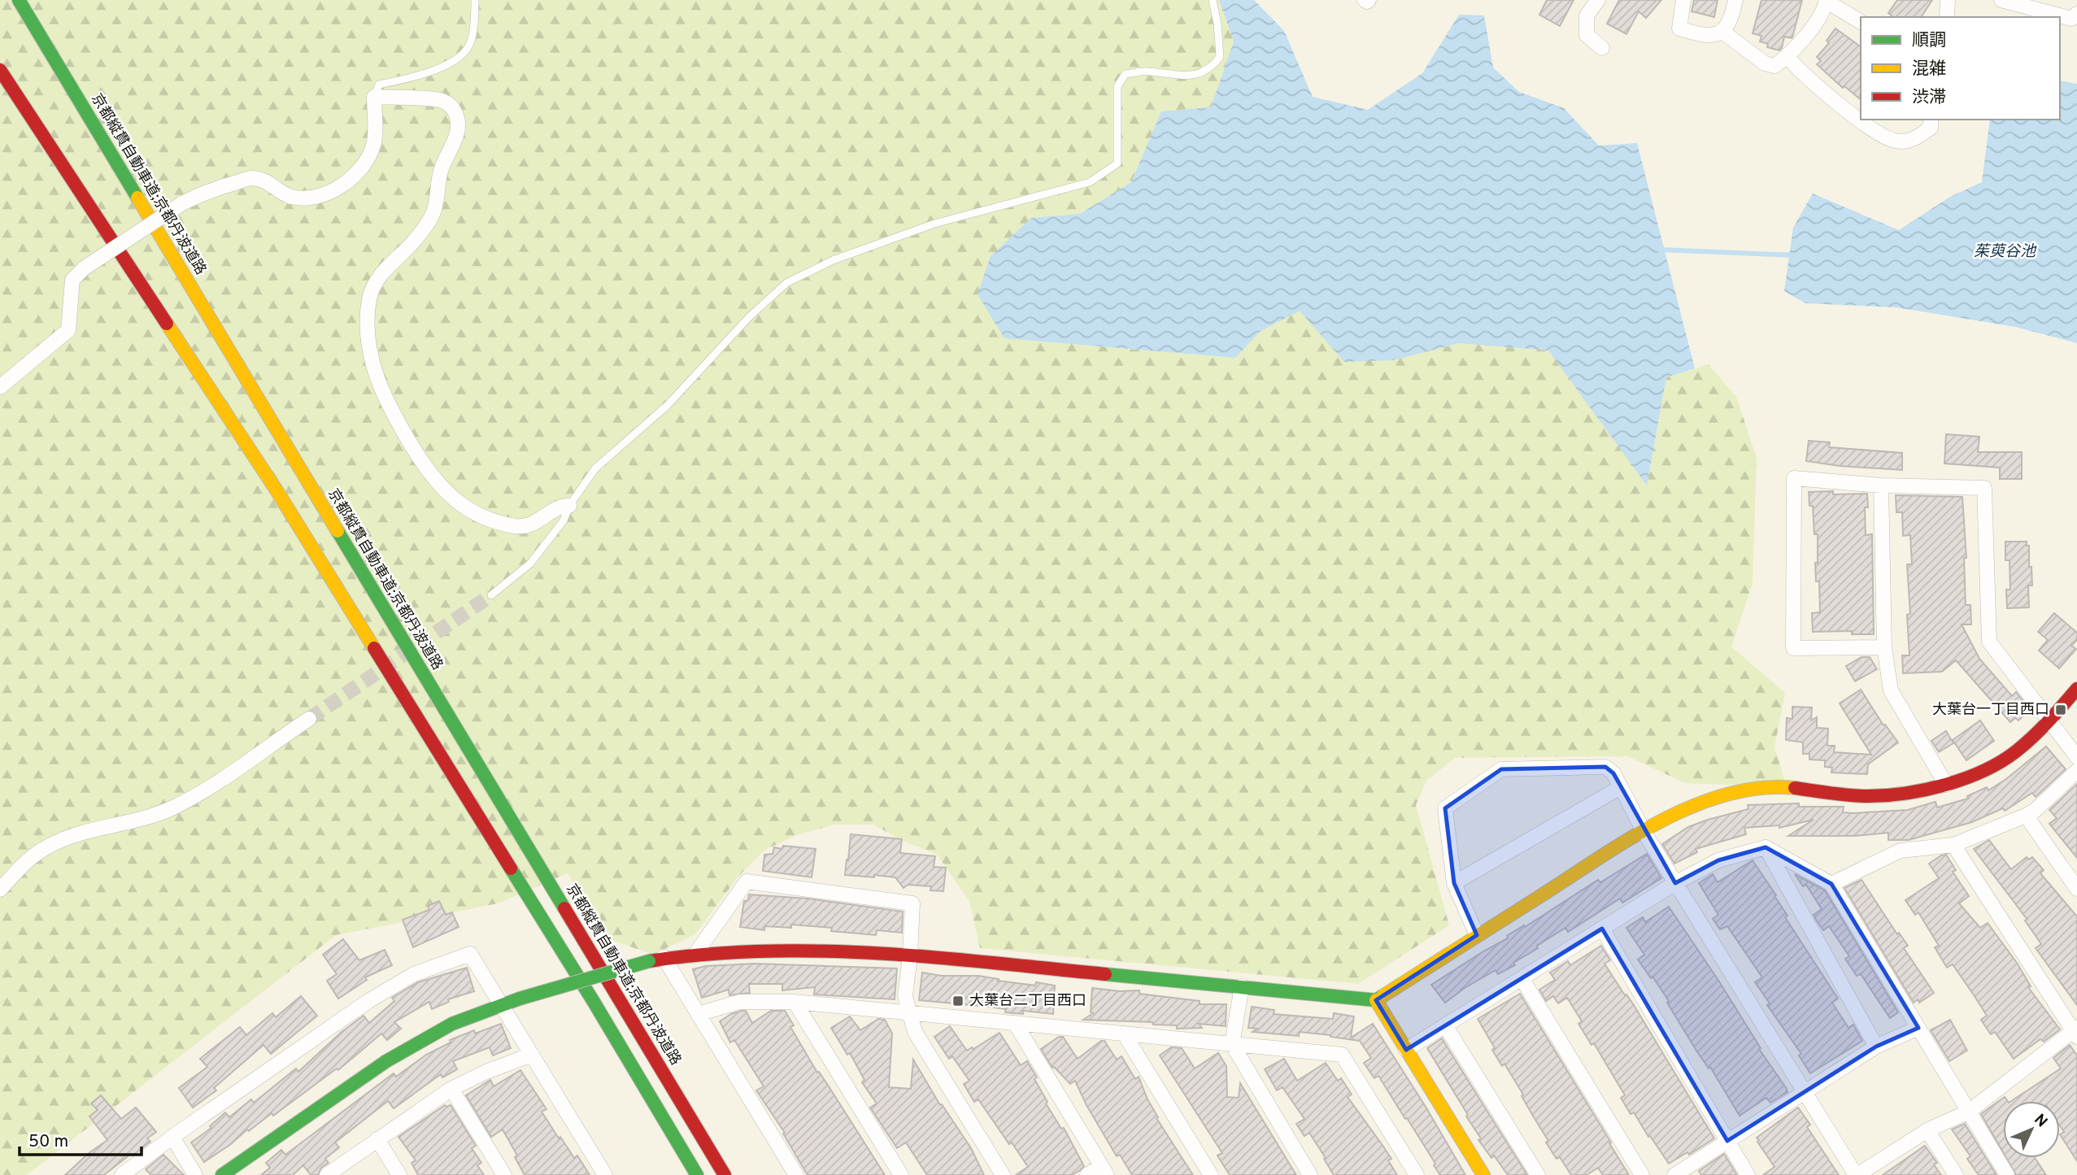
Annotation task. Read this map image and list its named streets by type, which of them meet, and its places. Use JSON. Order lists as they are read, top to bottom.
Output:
{
  "streets": {
    "main road": ["京都縦貫自動車道;京都丹波道路"]
  },
  "water": ["茱萸谷池"],
  "places": {
    "transit": ["大葉台一丁目西口", "大葉台二丁目西口"]
  },
  "legend": ["順調", "混雑", "渋滞"],
  "scale_bar": "50 m",
  "north": "top right"
}
